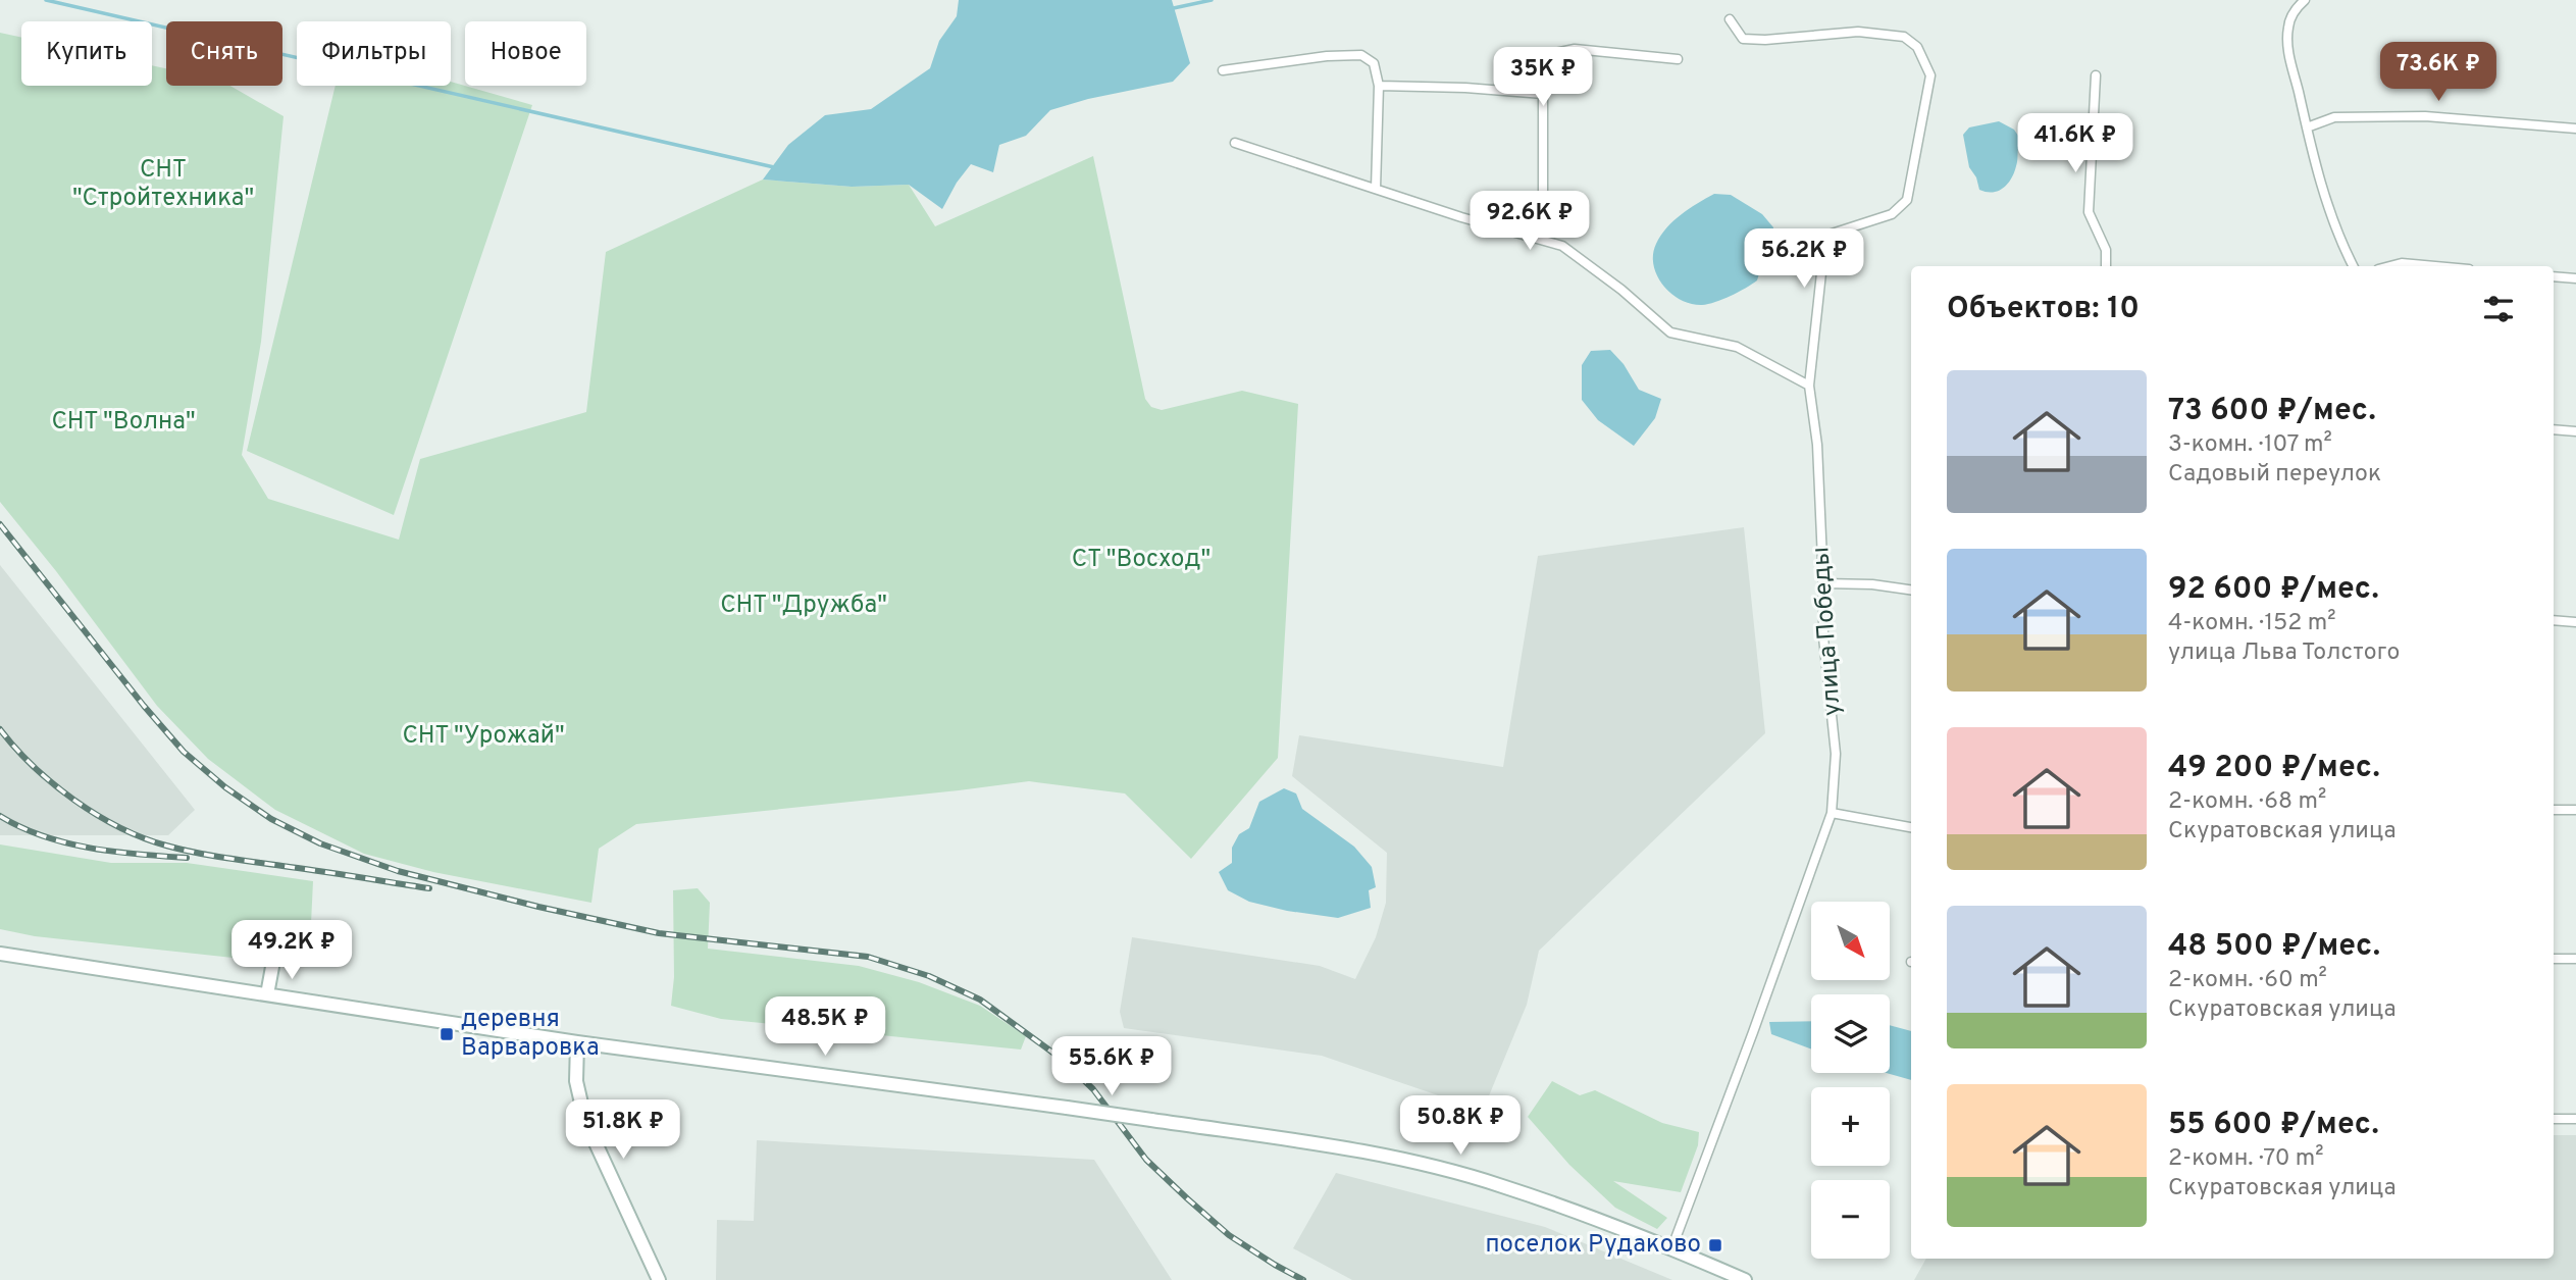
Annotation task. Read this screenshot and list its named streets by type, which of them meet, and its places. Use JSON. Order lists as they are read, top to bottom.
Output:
{
  "streets": {
    "street": ["улица Победы"]
  },
  "parks": [
    "СНТ \"Стройтехника\"",
    "СНТ \"Волна\"",
    "СТ \"Восход\"",
    "СНТ \"Дружба\"",
    "СНТ \"Урожай\""
  ],
  "places": {
    "transit": ["деревня Варваровка", "поселок Рудаково"]
  },
  "north": "bottom right",
  "page": {
    "chip": [
      "Купить",
      "Снять",
      "Фильтры",
      "Новое"
    ],
    "price": [
      "73.6K ₽",
      "35K ₽",
      "41.6K ₽",
      "92.6K ₽",
      "56.2K ₽",
      "49.2K ₽",
      "48.5K ₽",
      "55.6K ₽",
      "50.8K ₽",
      "51.8K ₽"
    ],
    "heading": "Объектов: 10",
    "list": [
      {
        "name": "73 600 ₽/мес.",
        "note": "3-комн. · 107 m² · Садовый переулок"
      },
      {
        "name": "92 600 ₽/мес.",
        "note": "4-комн. · 152 m² · улица Льва Толстого"
      },
      {
        "name": "49 200 ₽/мес.",
        "note": "2-комн. · 68 m² · Скуратовская улица"
      },
      {
        "name": "48 500 ₽/мес.",
        "note": "2-комн. · 60 m² · Скуратовская улица"
      },
      {
        "name": "55 600 ₽/мес.",
        "note": "2-комн. · 70 m² · Скуратовская улица"
      }
    ],
    "map_buttons": ["+", "−"]
  }
}
